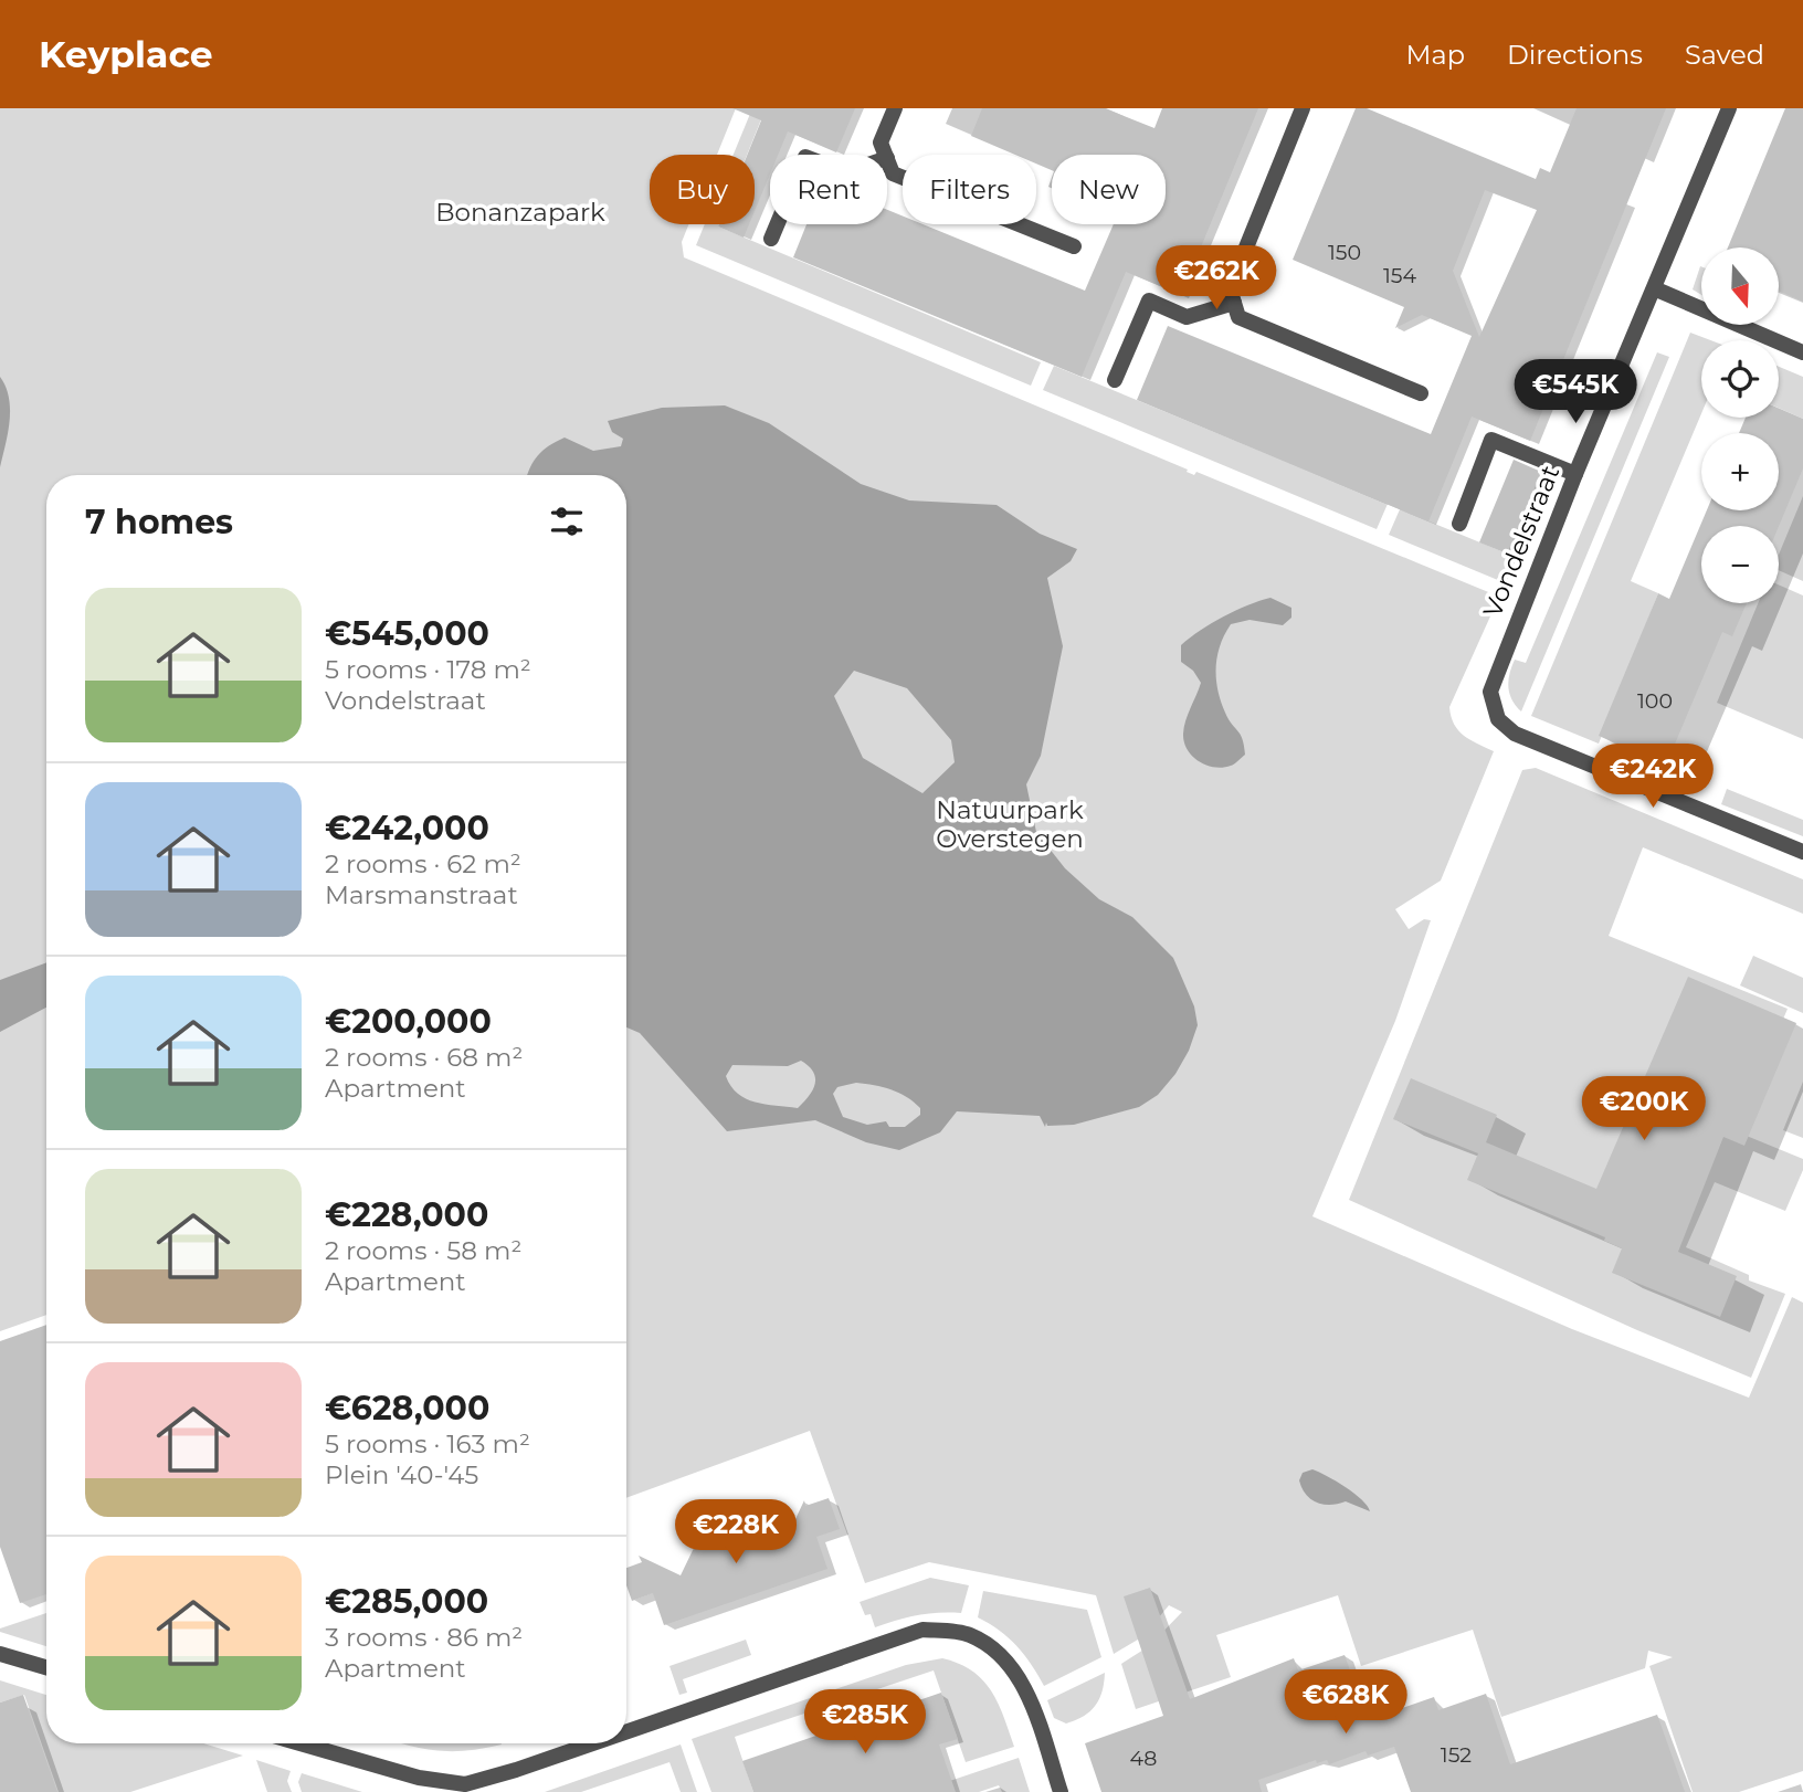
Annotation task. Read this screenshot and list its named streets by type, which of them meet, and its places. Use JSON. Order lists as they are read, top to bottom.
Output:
{
  "streets": {
    "street": ["Vondelstraat"]
  },
  "parks": ["Bonanzapark", "Natuurpark Overstegen"],
  "house_numbers": [
    "150",
    "154",
    "100",
    "152",
    "48"
  ],
  "north": "bottom",
  "page": {
    "header": "Keyplace",
    "nav": ["Map", "Directions", "Saved"],
    "chip": [
      "Buy",
      "Rent",
      "Filters",
      "New"
    ],
    "price": [
      "€262K",
      "€545K",
      "€242K",
      "€200K",
      "€228K",
      "€628K",
      "€285K"
    ],
    "map_buttons": ["+", "−"],
    "heading": "7 homes",
    "list": [
      {
        "name": "€545,000",
        "note": "5 rooms · 178 m² · Vondelstraat"
      },
      {
        "name": "€242,000",
        "note": "2 rooms · 62 m² · Marsmanstraat"
      },
      {
        "name": "€200,000",
        "note": "2 rooms · 68 m² · Apartment"
      },
      {
        "name": "€228,000",
        "note": "2 rooms · 58 m² · Apartment"
      },
      {
        "name": "€628,000",
        "note": "5 rooms · 163 m² · Plein '40-'45"
      },
      {
        "name": "€285,000",
        "note": "3 rooms · 86 m² · Apartment"
      }
    ]
  }
}
